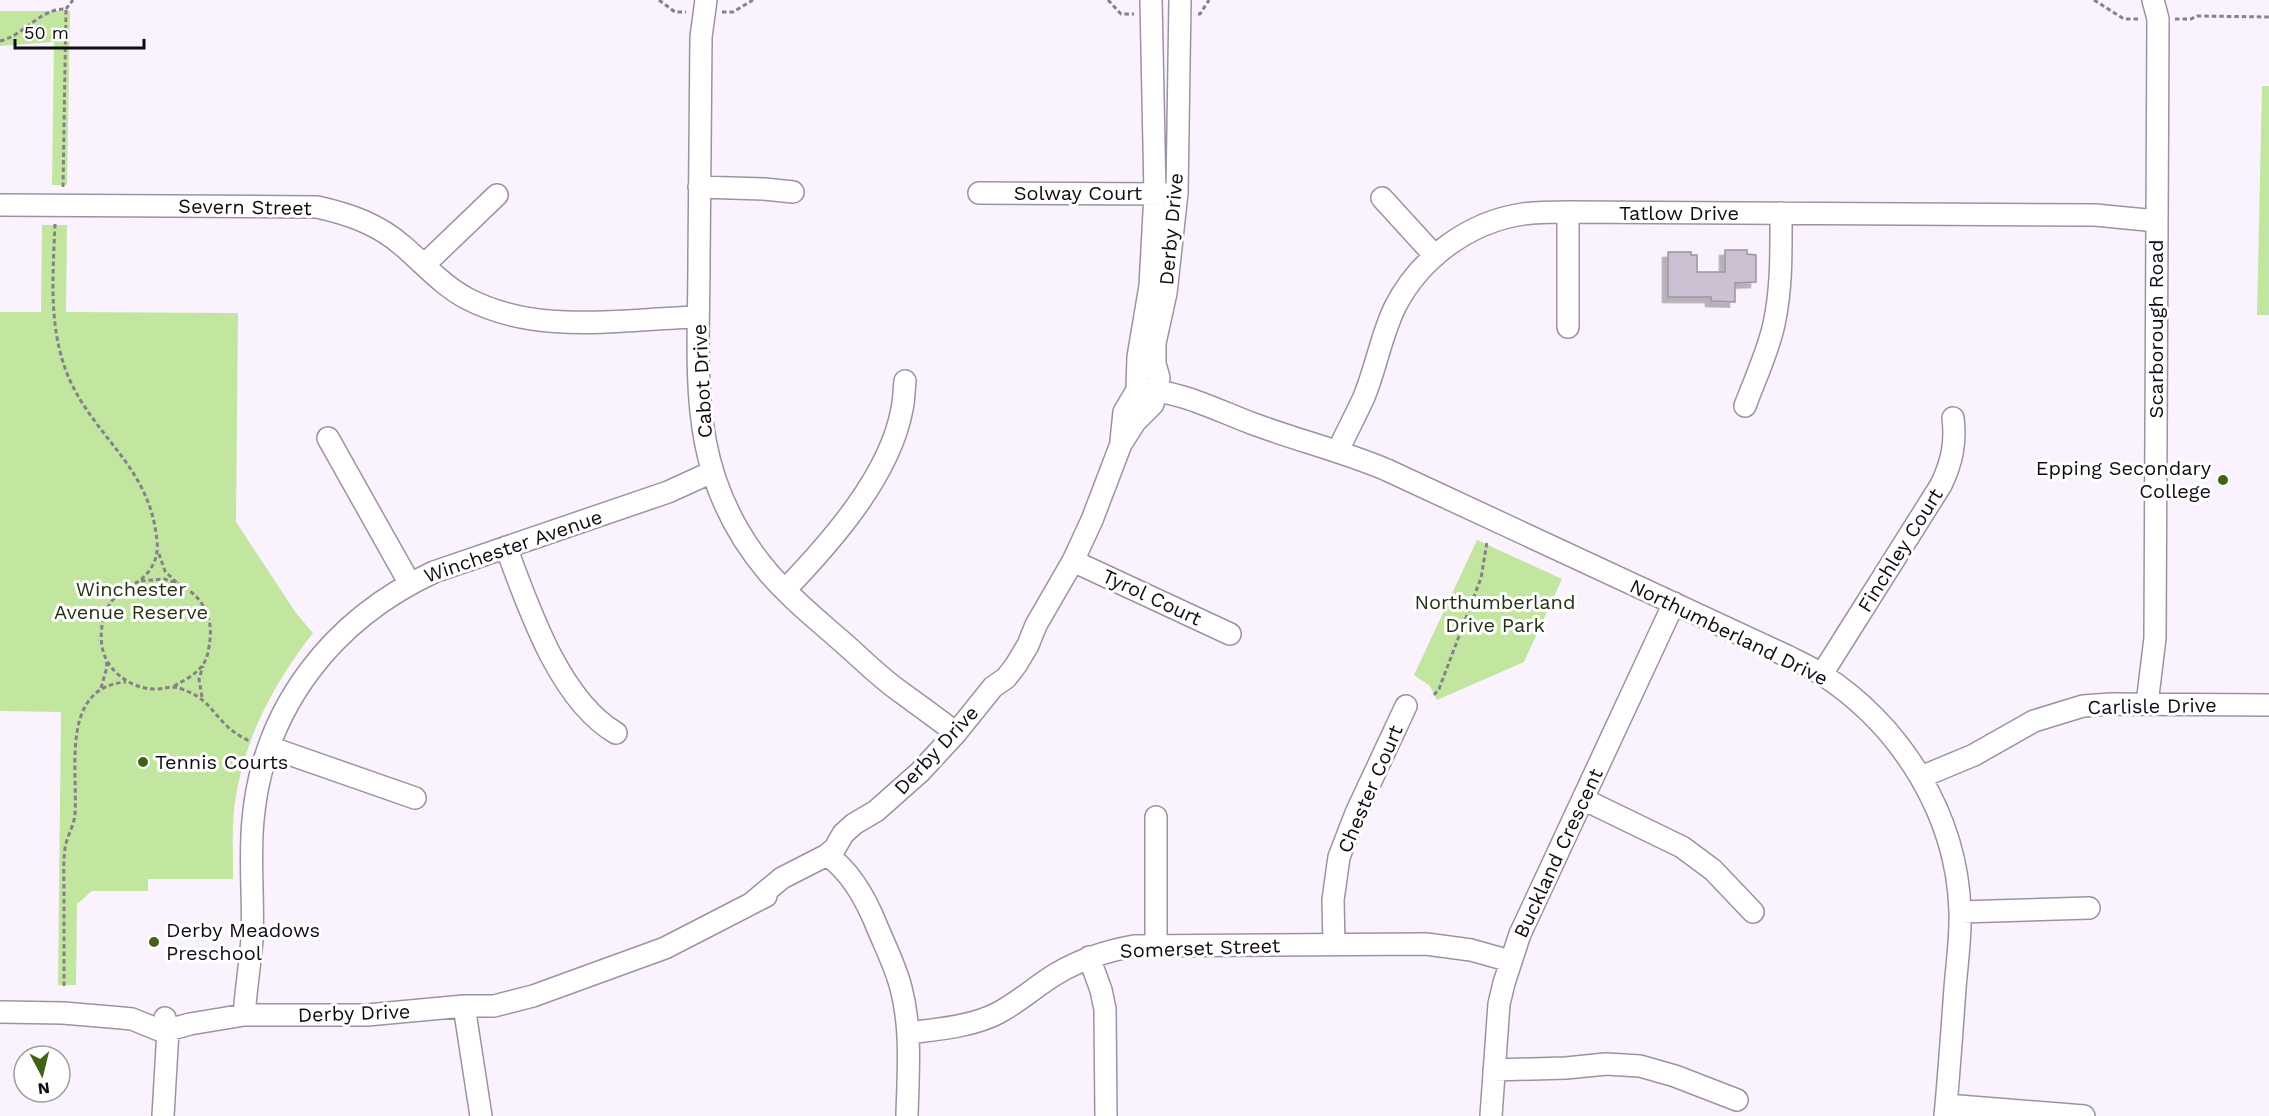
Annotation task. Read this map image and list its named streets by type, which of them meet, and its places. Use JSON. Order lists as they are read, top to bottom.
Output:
{
  "streets": {
    "street": [
      "Solway Court",
      "Severn Street",
      "Tatlow Drive",
      "Derby Drive",
      "Scarborough Road",
      "Cabot Drive",
      "Winchester Avenue",
      "Finchley Court",
      "Tyrol Court",
      "Northumberland Drive",
      "Carlisle Drive",
      "Chester Court",
      "Buckland Crescent",
      "Somerset Street"
    ]
  },
  "crossings": [
    ["Solway Court", "Derby Drive"],
    ["Severn Street", "Cabot Drive"],
    ["Tatlow Drive", "Scarborough Road"],
    ["Tatlow Drive", "Northumberland Drive"],
    ["Derby Drive", "Cabot Drive"],
    ["Derby Drive", "Winchester Avenue"],
    ["Derby Drive", "Tyrol Court"],
    ["Derby Drive", "Northumberland Drive"],
    ["Scarborough Road", "Carlisle Drive"],
    ["Cabot Drive", "Winchester Avenue"],
    ["Finchley Court", "Northumberland Drive"],
    ["Northumberland Drive", "Carlisle Drive"],
    ["Northumberland Drive", "Buckland Crescent"],
    ["Chester Court", "Somerset Street"],
    ["Buckland Crescent", "Somerset Street"]
  ],
  "parks": ["Winchester Avenue Reserve", "Northumberland Drive Park"],
  "places": ["Epping Secondary College", "Tennis Courts", "Derby Meadows Preschool"],
  "scale_bar": "50 m",
  "north": "bottom"
}
